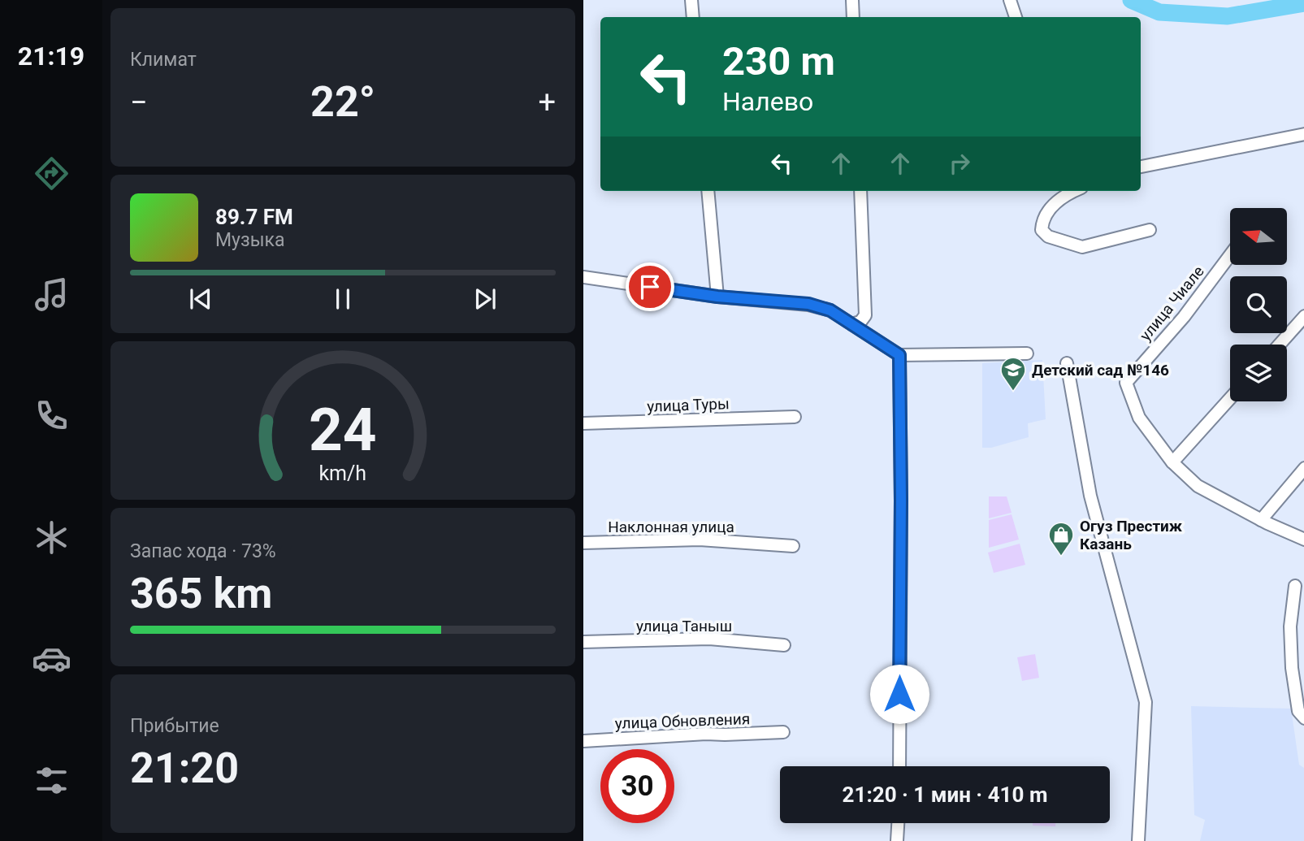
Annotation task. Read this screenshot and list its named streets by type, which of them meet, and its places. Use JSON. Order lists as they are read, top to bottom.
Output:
{
  "streets": {
    "street": [
      "улица Чиале",
      "улица Туры",
      "Наклонная улица",
      "улица Таныш",
      "улица Обновления"
    ]
  },
  "places": {
    "school or university": ["Детский сад №146"],
    "shop": ["Огуз Престиж Казань"]
  },
  "north": "left",
  "page": {
    "tabs": "21:19",
    "tile": [
      "Климат",
      ["Запас хода · 73%", "365 km"],
      ["Прибытие", "21:20"]
    ],
    "turn": ["230 m", "Налево"],
    "heat": ["−", "22°", "+"],
    "song": ["89.7 FM", "Музыка"],
    "limit": "30",
    "trip": "21:20 · 1 мин · 410 m",
    "gauge": ["24", "km/h"]
  }
}
